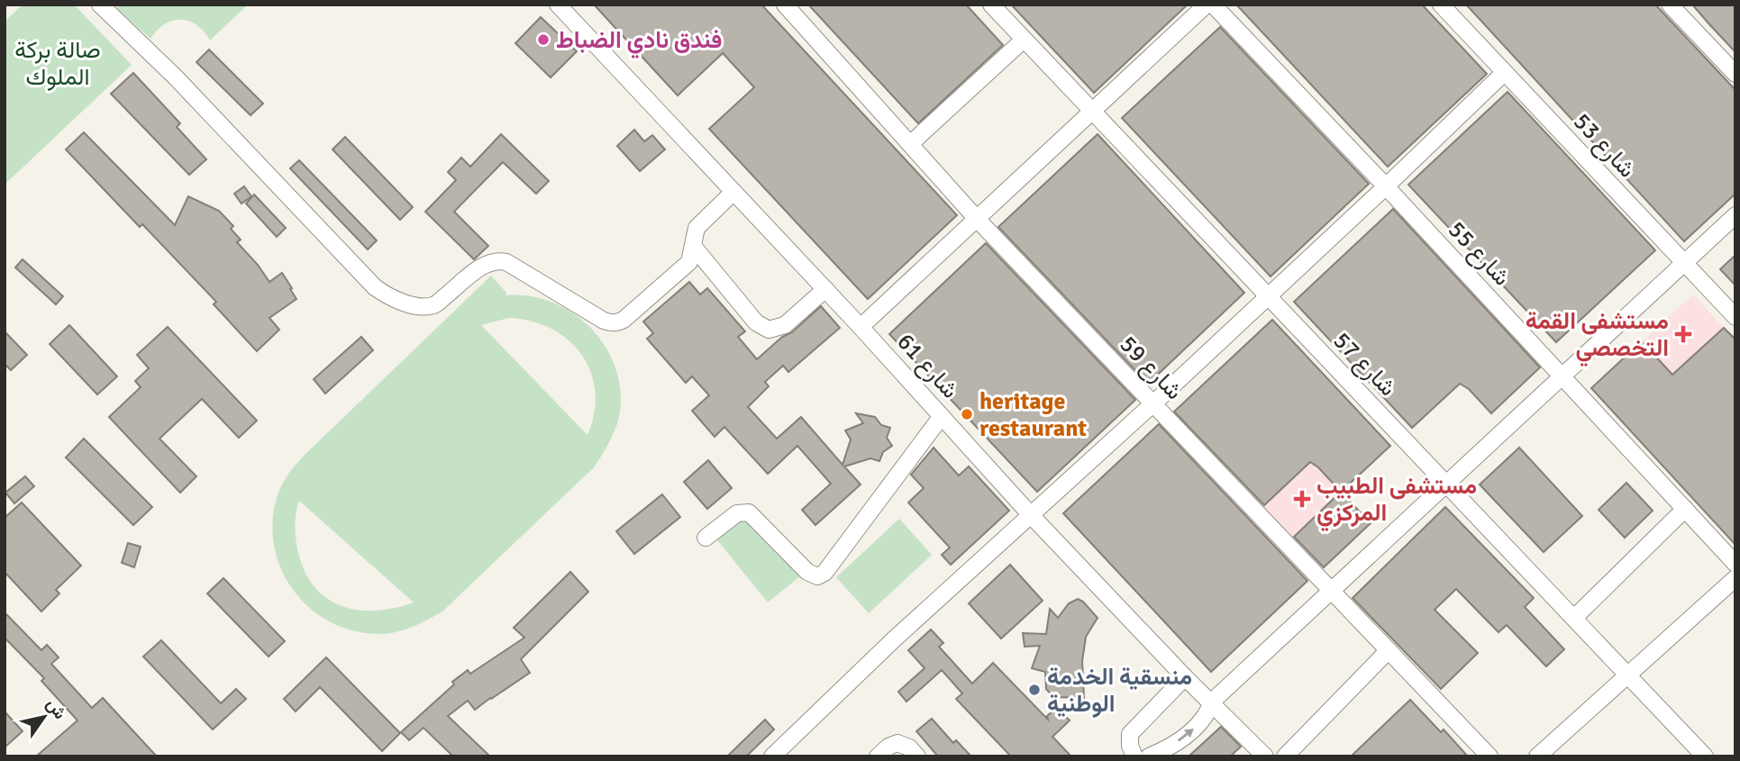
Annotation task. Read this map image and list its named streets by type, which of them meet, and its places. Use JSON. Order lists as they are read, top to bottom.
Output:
{
  "streets": {
    "street": [
      "شارع 53",
      "شارع 55",
      "شارع 57",
      "شارع 61",
      "شارع 59"
    ]
  },
  "parks": ["صالة بركة الملوك"],
  "places": {
    "other": ["فندق نادي الضباط", "heritage restaurant", "منسقية الخدمة الوطنية"],
    "health": ["مستشفى القمة التخصصي", "مستشفى الطبيب المركزي"]
  },
  "north": "top right"
}
